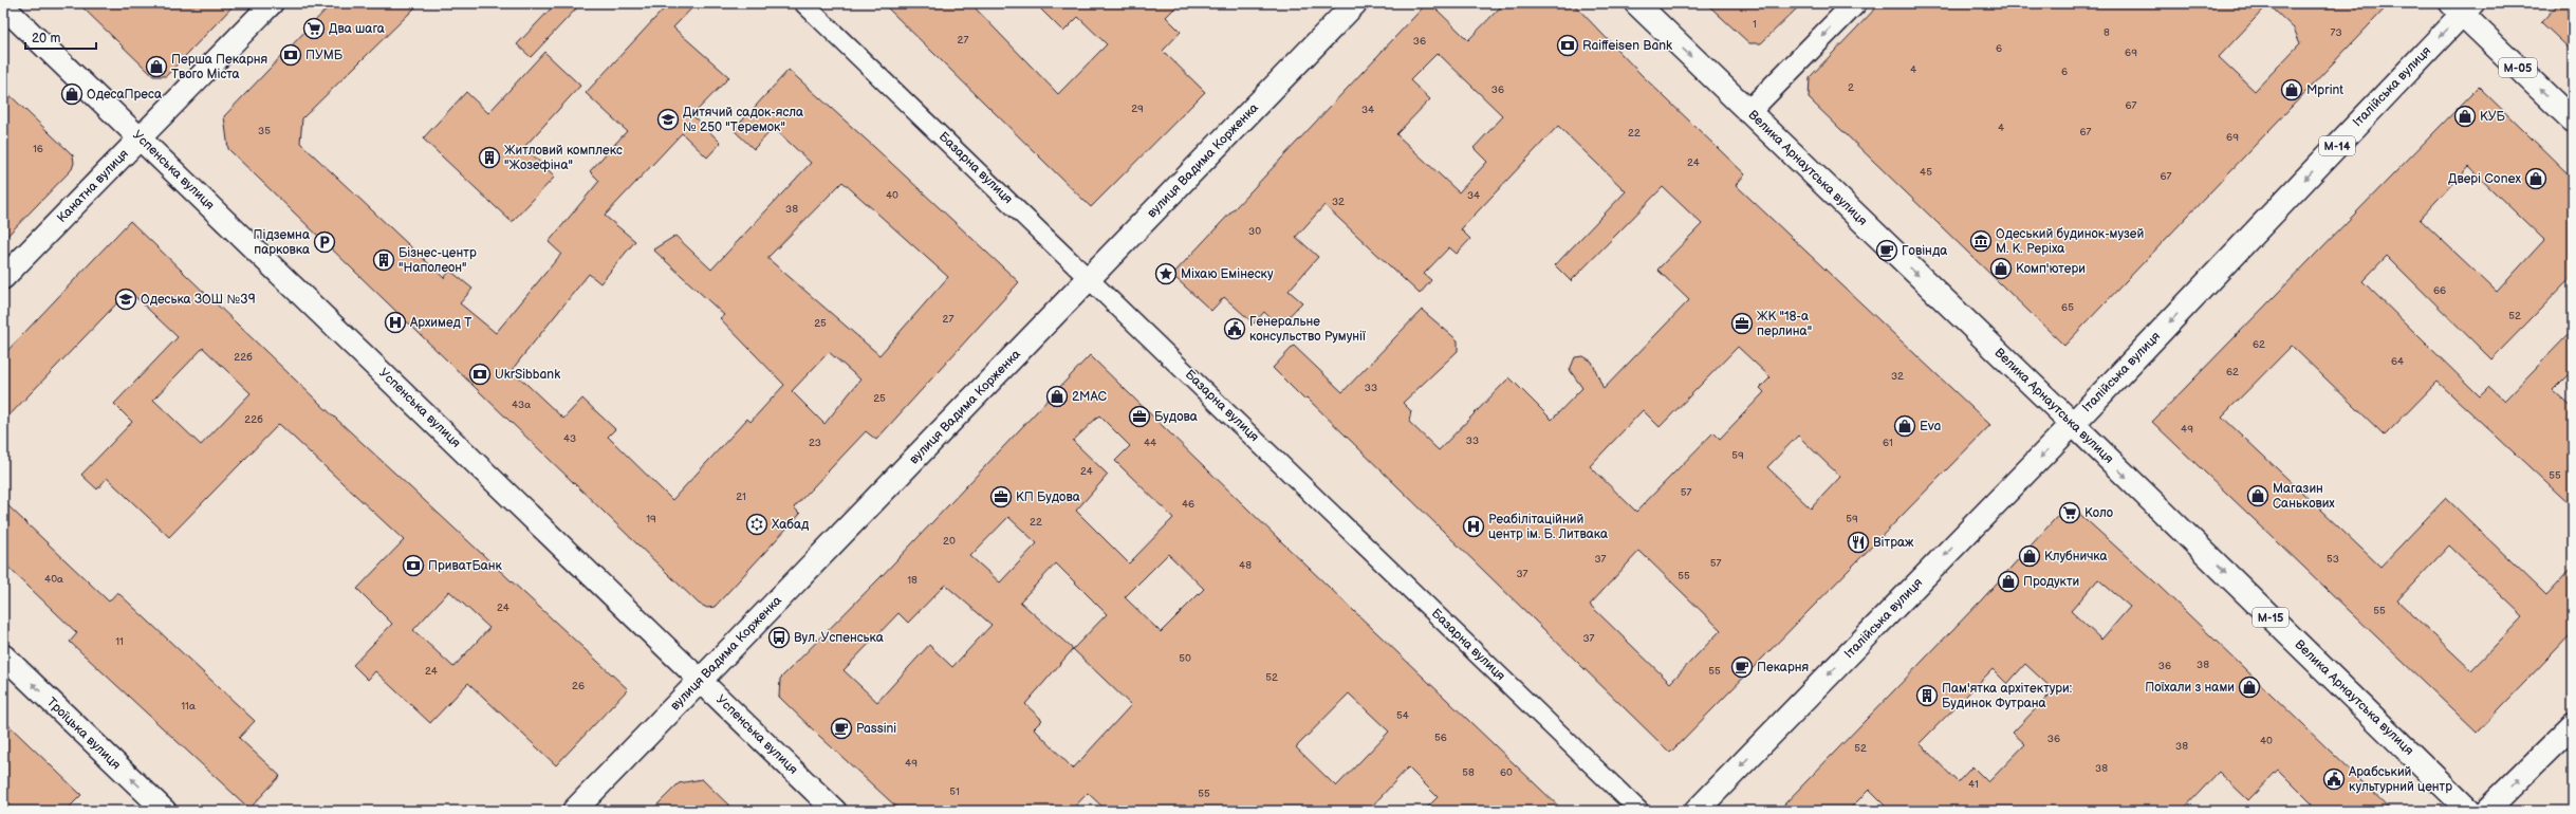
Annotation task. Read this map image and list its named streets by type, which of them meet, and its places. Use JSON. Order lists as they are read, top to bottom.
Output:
{
  "streets": {
    "main road": [
      "М-05",
      "Італійська вулиця",
      "М-14",
      "вулиця Вадима Корженка",
      "Велика Арнаутська вулиця",
      "М-15"
    ],
    "street": [
      "Базарна вулиця",
      "Успенська вулиця",
      "Канатна вулиця",
      "Троїцька вулиця"
    ]
  },
  "crossings": [
    ["М-05", "Італійська вулиця"],
    ["Італійська вулиця", "Велика Арнаутська вулиця"],
    ["вулиця Вадима Корженка", "Базарна вулиця"],
    ["вулиця Вадима Корженка", "Успенська вулиця"],
    ["Успенська вулиця", "Канатна вулиця"]
  ],
  "one_way": ["Італійська вулиця", "Велика Арнаутська вулиця", "Троїцька вулиця"],
  "places": {
    "supermarket": ["Два шага", "Коло"],
    "bank": [
      "Raiffeisen Bank",
      "ПУМБ",
      "UkrSibbank",
      "ПриватБанк"
    ],
    "shop": [
      "Перша Пекарня Твого Міста",
      "Mprint",
      "ОдесаПреса",
      "КУБ",
      "Двері Conex",
      "Комп'ютери",
      "2MAC",
      "Eva",
      "Магазин Санькових",
      "Клубничка",
      "Продукти",
      "Поїхали з нами"
    ],
    "school or university": ["Дитячий садок-ясла № 250 \"Теремок\"", "Одеська ЗОШ №39"],
    "building": ["Житловий комплекс \"Жозефіна\"", "Бізнес-центр \"Наполеон\"", "Пам'ятка архітектури: Будинок Футрана"],
    "museum": ["Одеський будинок-музей М. К. Реріха"],
    "parking": ["Підземна парковка"],
    "cafe": ["Говінда", "Пекарня", "Passini"],
    "place": ["Міхаю Емінеску"],
    "hospital": ["Архимед Т", "Реабілітаційний центр ім. Б. Литвака"],
    "office": ["ЖК \"18-а перлина\"", "Будова", "КП Будова"],
    "public building": ["Генеральне консульство Румунії", "Арабський культурний центр"],
    "synagogue": ["Хабад"],
    "restaurant": ["Вітраж"],
    "bus stop": ["Вул. Успенська"]
  },
  "house_numbers": [
    "1",
    "8",
    "73",
    "27",
    "36",
    "6",
    "69",
    "4",
    "6",
    "2",
    "36",
    "67",
    "29",
    "34",
    "4",
    "35",
    "67",
    "22",
    "69",
    "16",
    "24",
    "45",
    "67",
    "40",
    "34",
    "32",
    "38",
    "30",
    "66",
    "65",
    "52",
    "27",
    "25",
    "62",
    "22б",
    "64",
    "62",
    "32",
    "33",
    "25",
    "43а",
    "22б",
    "49",
    "43",
    "33",
    "23",
    "44",
    "61",
    "59",
    "24",
    "55",
    "57",
    "21",
    "46",
    "19",
    "59",
    "22",
    "20",
    "37",
    "53",
    "57",
    "48",
    "37",
    "55",
    "40а",
    "18",
    "24",
    "55",
    "37",
    "11",
    "50",
    "38",
    "36",
    "24",
    "55",
    "52",
    "26",
    "11а",
    "54",
    "56",
    "36",
    "40",
    "38",
    "52",
    "49",
    "38",
    "58",
    "60",
    "41",
    "51",
    "55"
  ],
  "scale_bar": "20 m"
}
